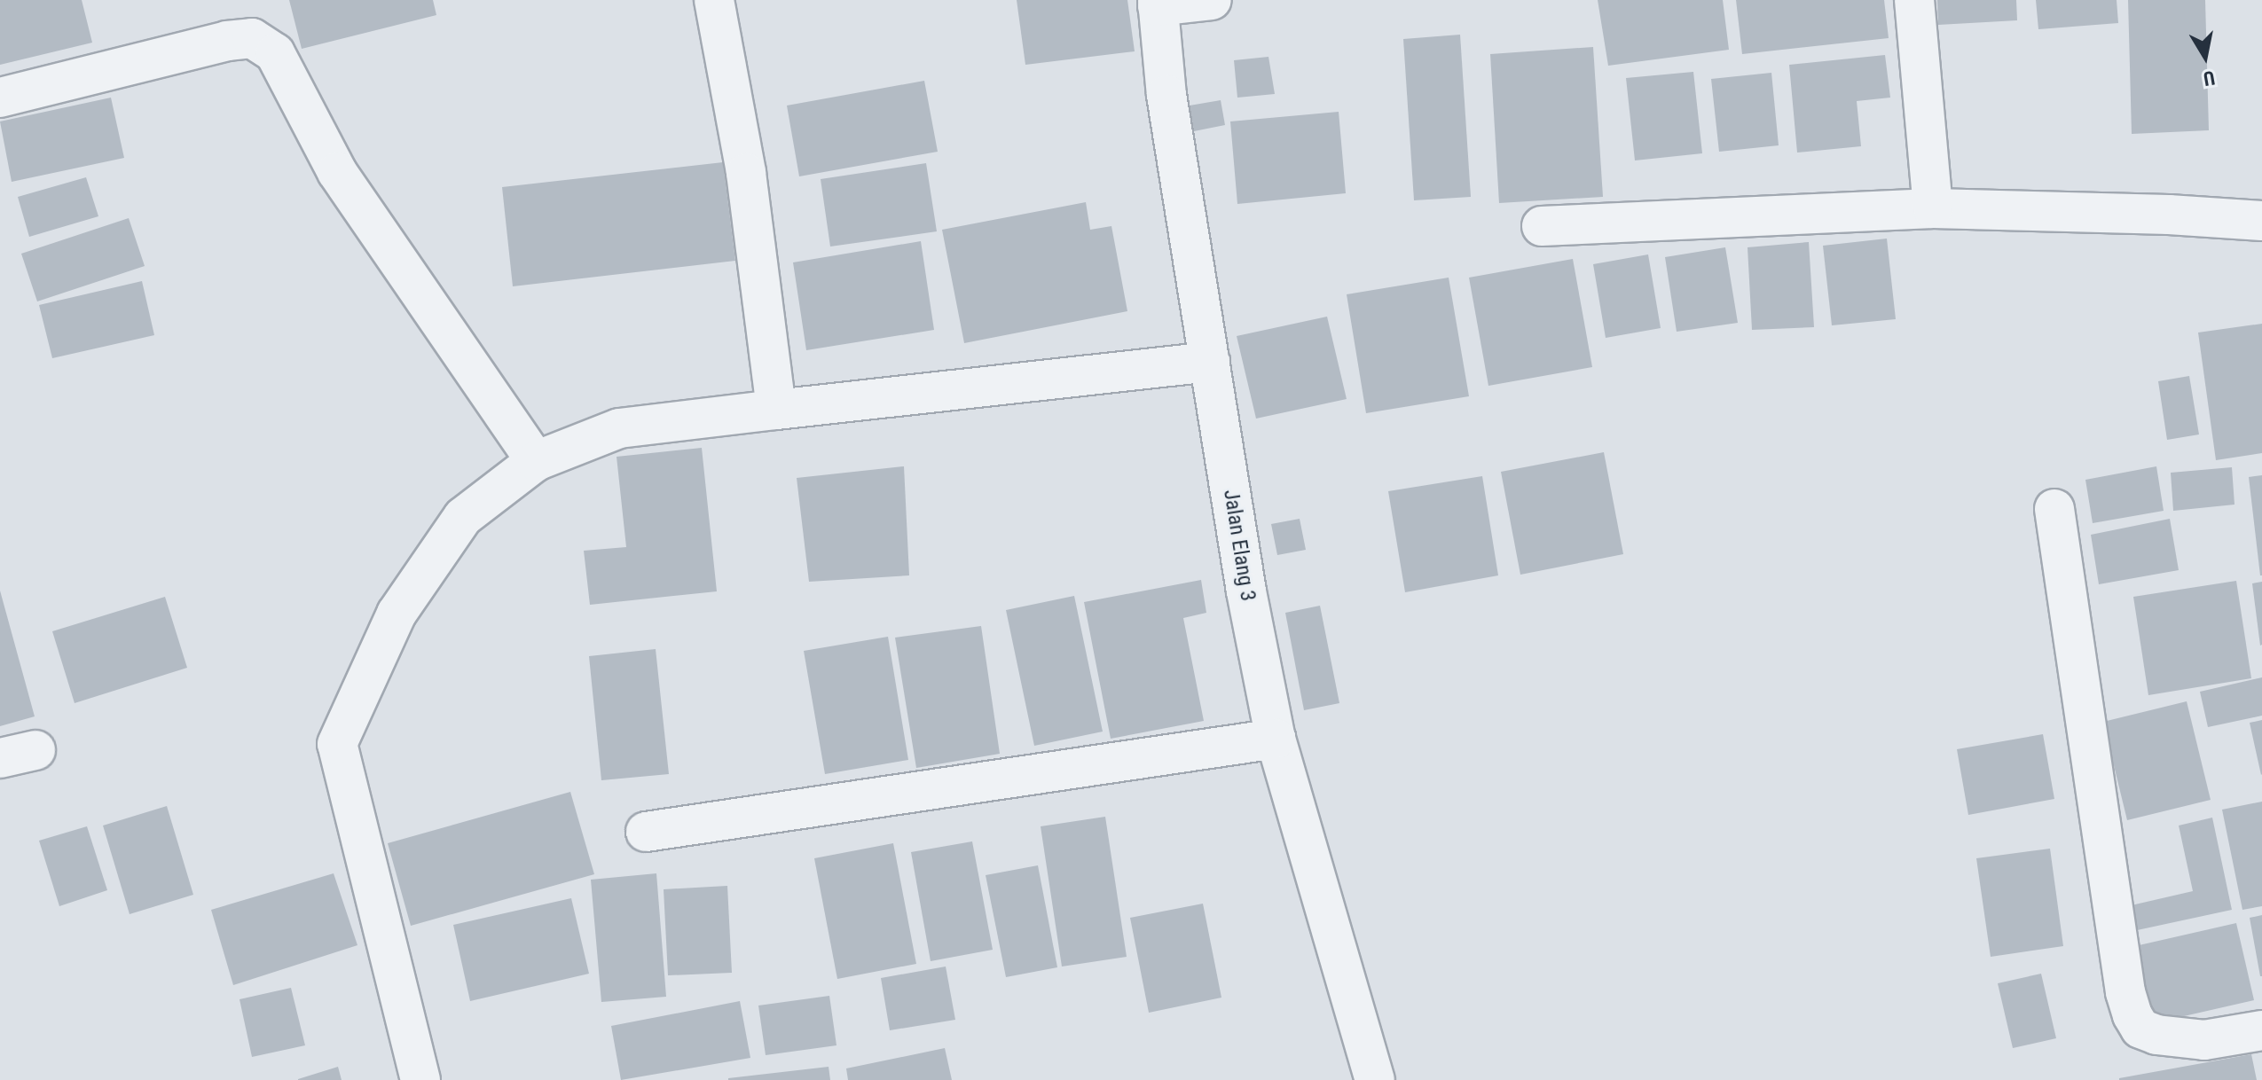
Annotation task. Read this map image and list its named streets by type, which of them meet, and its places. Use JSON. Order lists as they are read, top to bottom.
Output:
{
  "streets": {
    "street": ["Jalan Elang 3"]
  },
  "north": "bottom"
}
